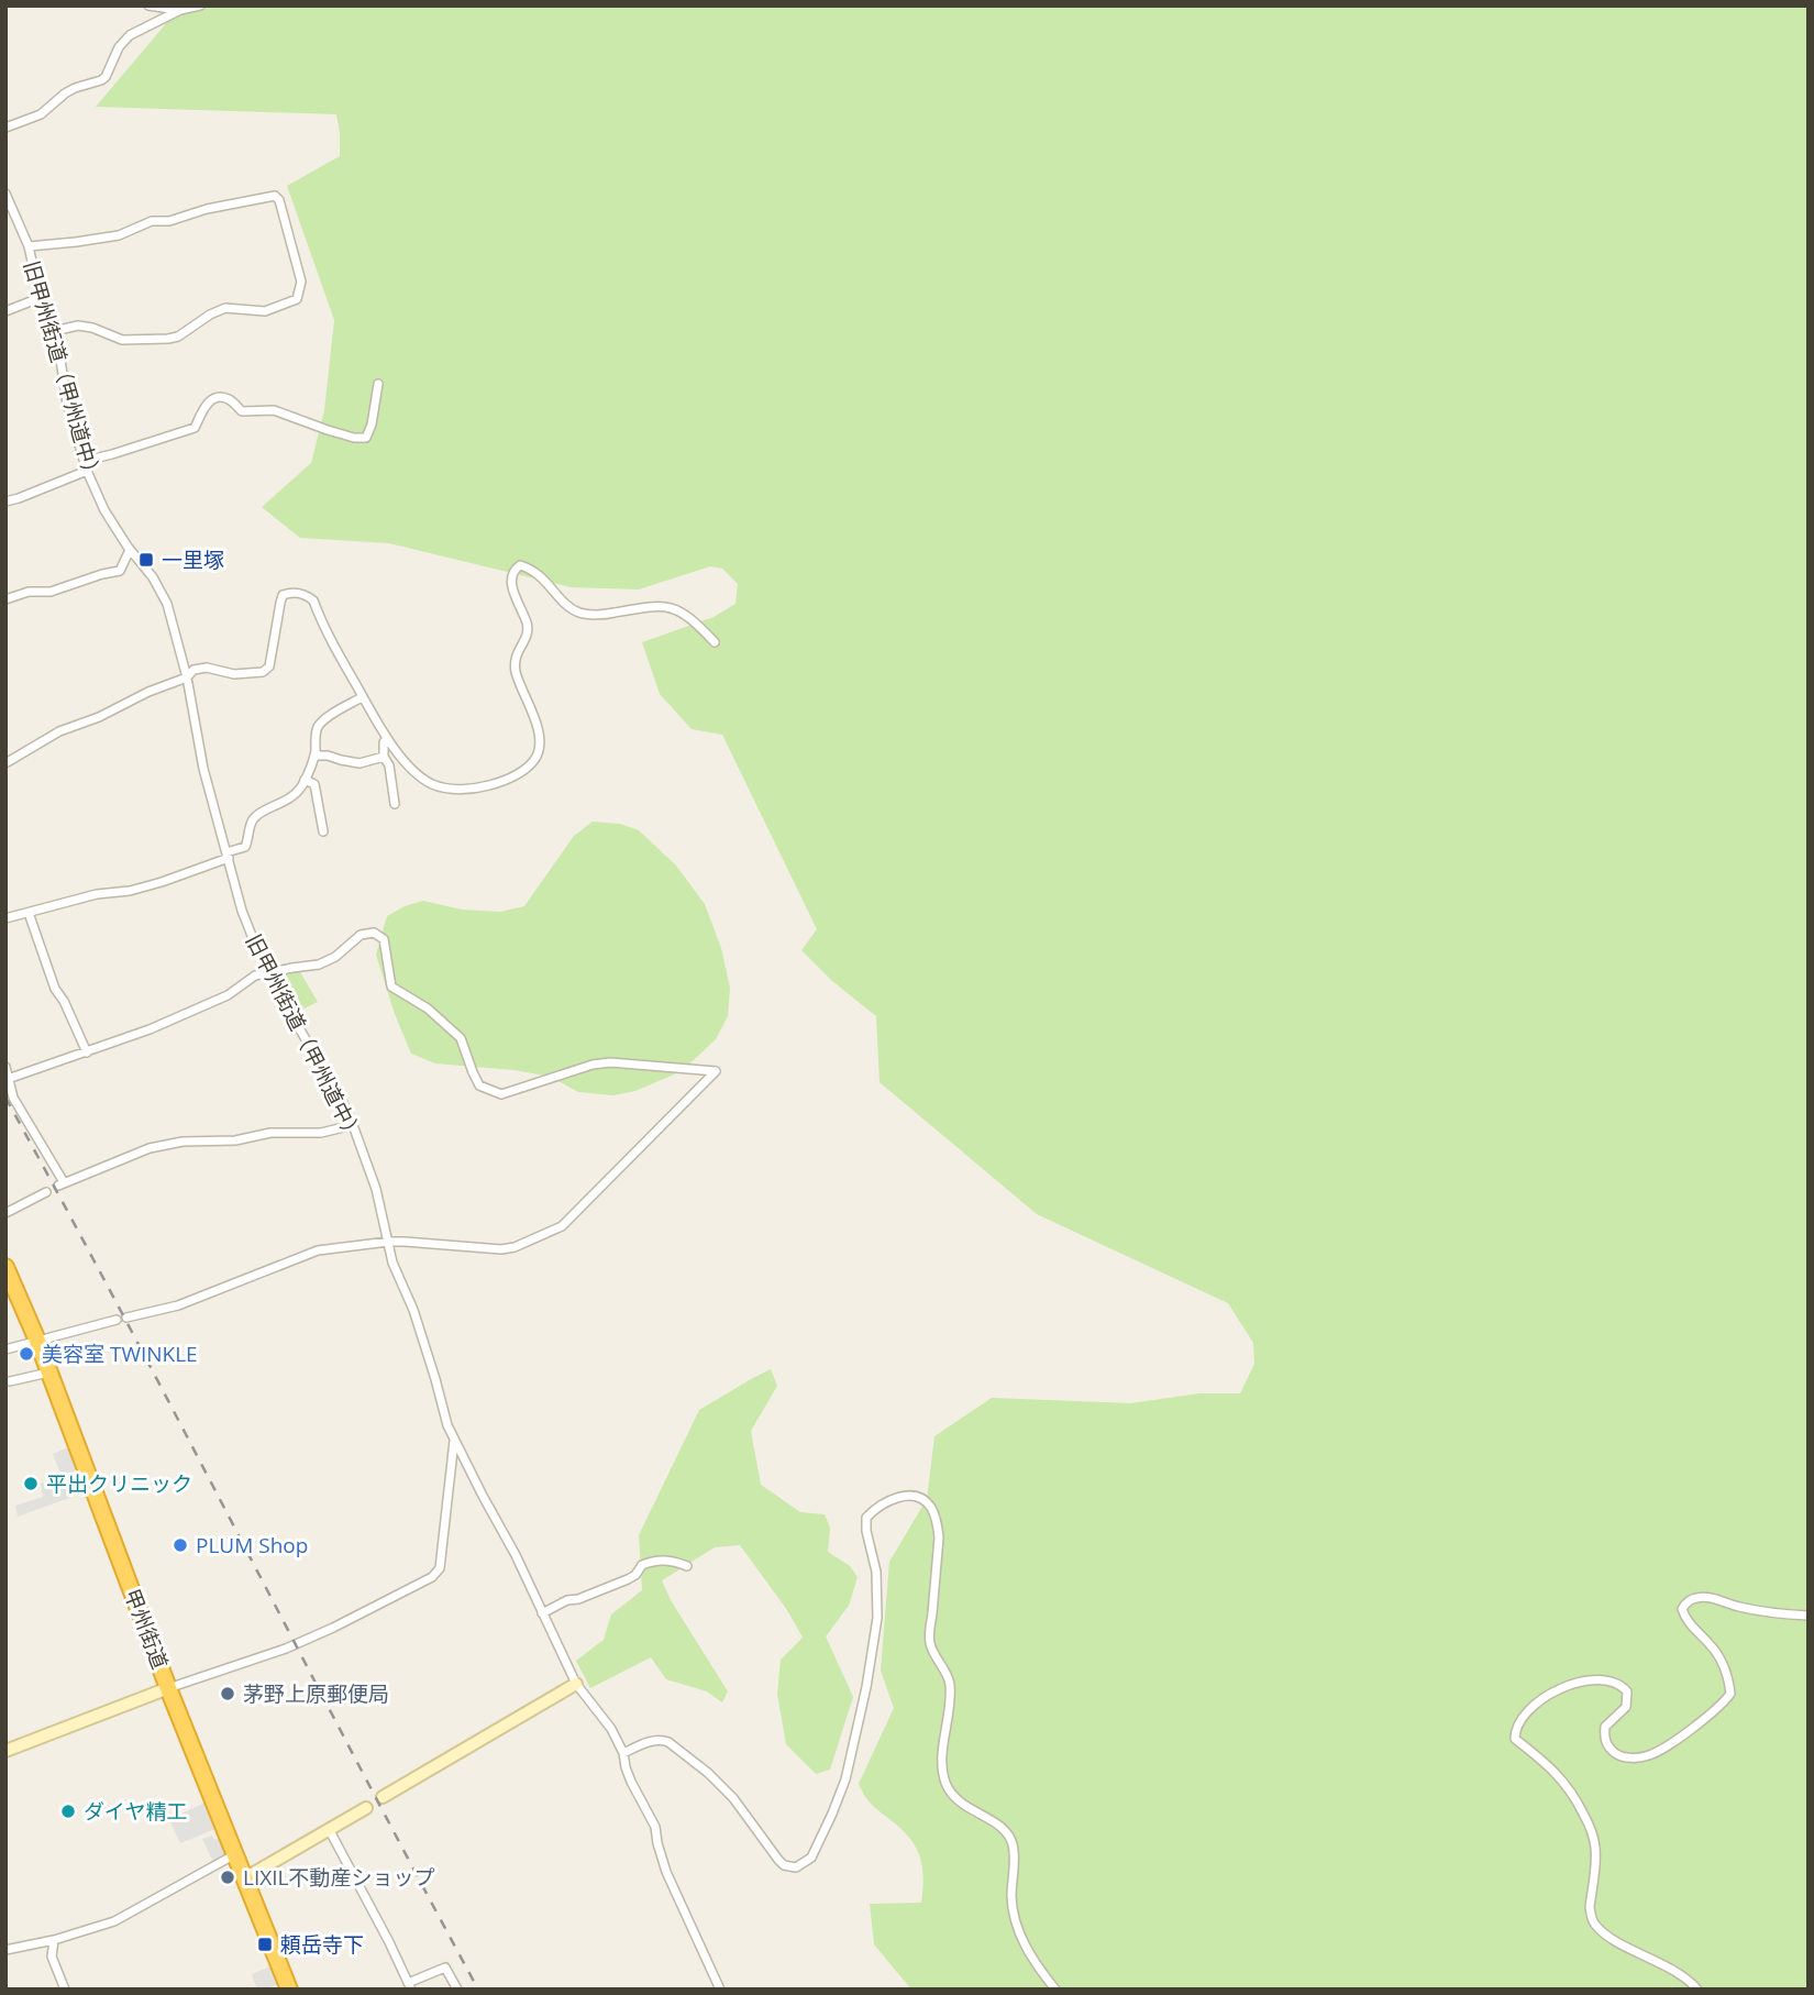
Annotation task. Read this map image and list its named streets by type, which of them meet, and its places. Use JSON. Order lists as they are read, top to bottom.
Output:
{
  "streets": {
    "highway": ["甲州街道"],
    "street": ["旧甲州街道（甲州道中）"]
  },
  "crossings": [
    ["旧甲州街道（甲州道中）", "甲州街道"]
  ],
  "places": {
    "transit": ["一里塚", "頼岳寺下"],
    "other": [
      "美容室 TWINKLE",
      "平出クリニック",
      "PLUM Shop",
      "茅野上原郵便局",
      "ダイヤ精工",
      "LIXIL不動産ショップ"
    ]
  }
}
